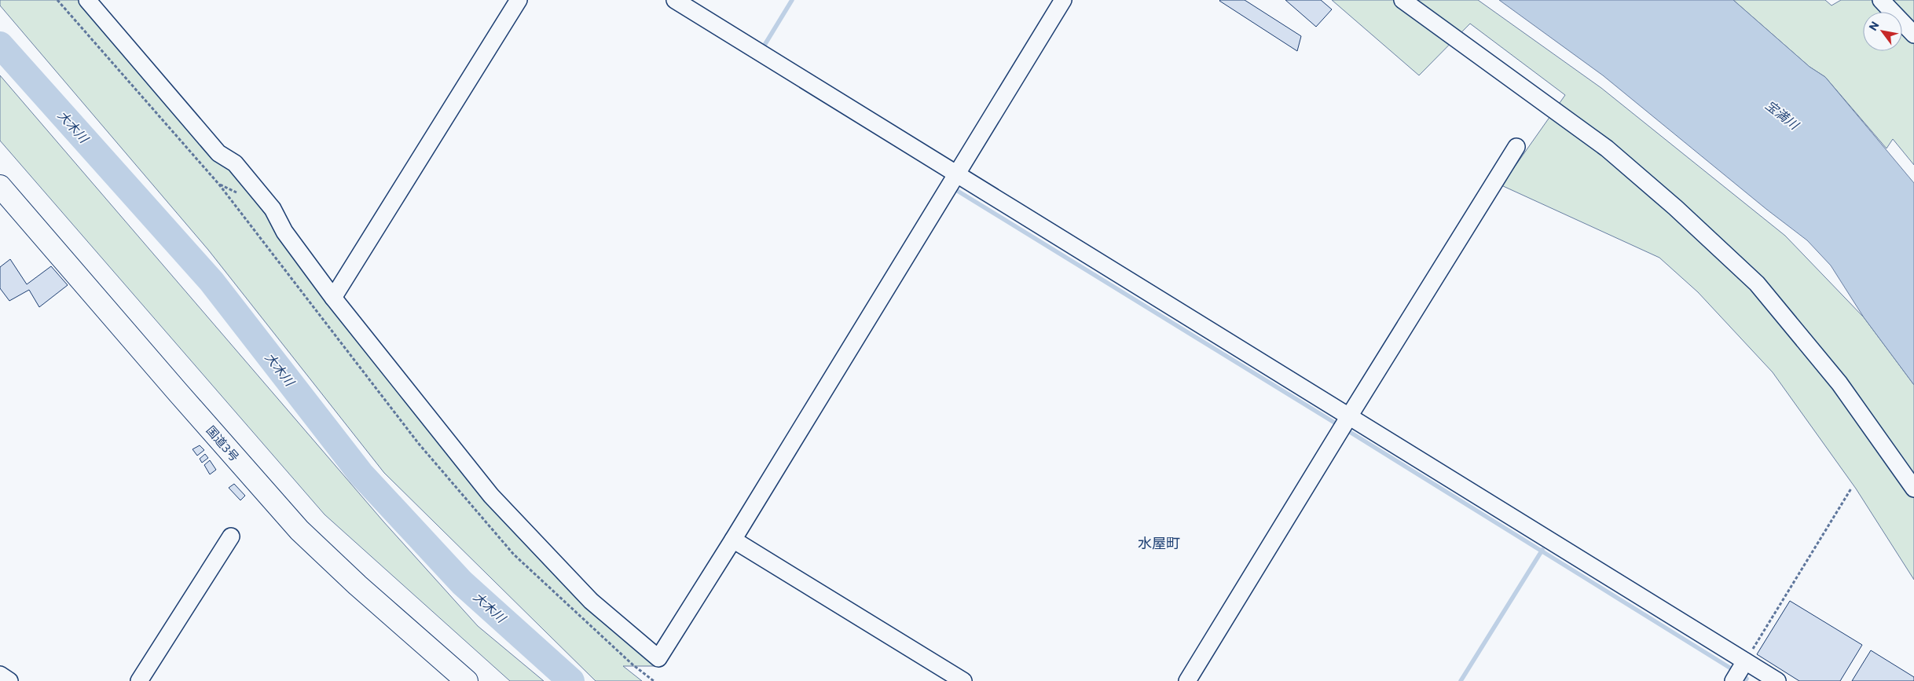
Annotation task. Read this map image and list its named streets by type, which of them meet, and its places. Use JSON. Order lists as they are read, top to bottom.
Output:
{
  "streets": {
    "highway": ["国道3号"]
  },
  "districts": ["水屋町"],
  "water": ["宝満川", "大木川"],
  "north": "top left"
}
